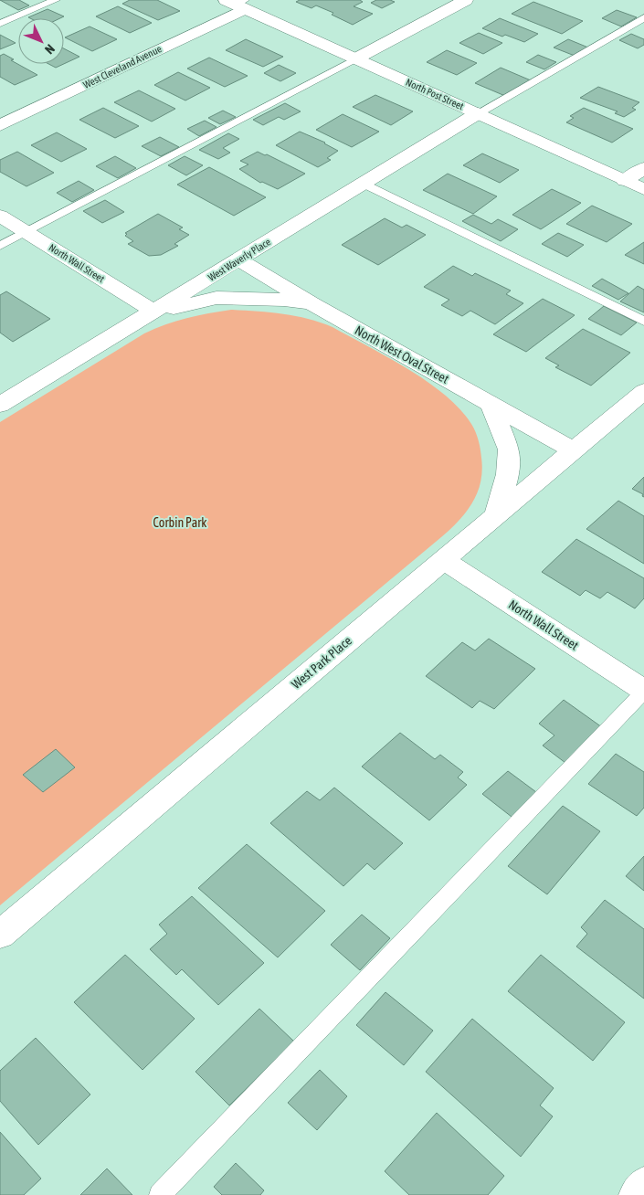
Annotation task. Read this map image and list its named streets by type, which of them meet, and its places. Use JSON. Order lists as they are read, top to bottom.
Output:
{
  "streets": {
    "street": [
      "West Cleveland Avenue",
      "North Post Street",
      "West Waverly Place",
      "North Wall Street",
      "North West Oval Street",
      "West Park Place"
    ]
  },
  "crossings": [
    ["West Cleveland Avenue", "North Post Street"],
    ["North Post Street", "West Waverly Place"],
    ["West Waverly Place", "North Wall Street"],
    ["West Waverly Place", "North West Oval Street"],
    ["North Wall Street", "North West Oval Street"],
    ["North Wall Street", "West Park Place"],
    ["North West Oval Street", "West Park Place"]
  ],
  "parks": ["Corbin Park"],
  "north": "bottom right"
}
